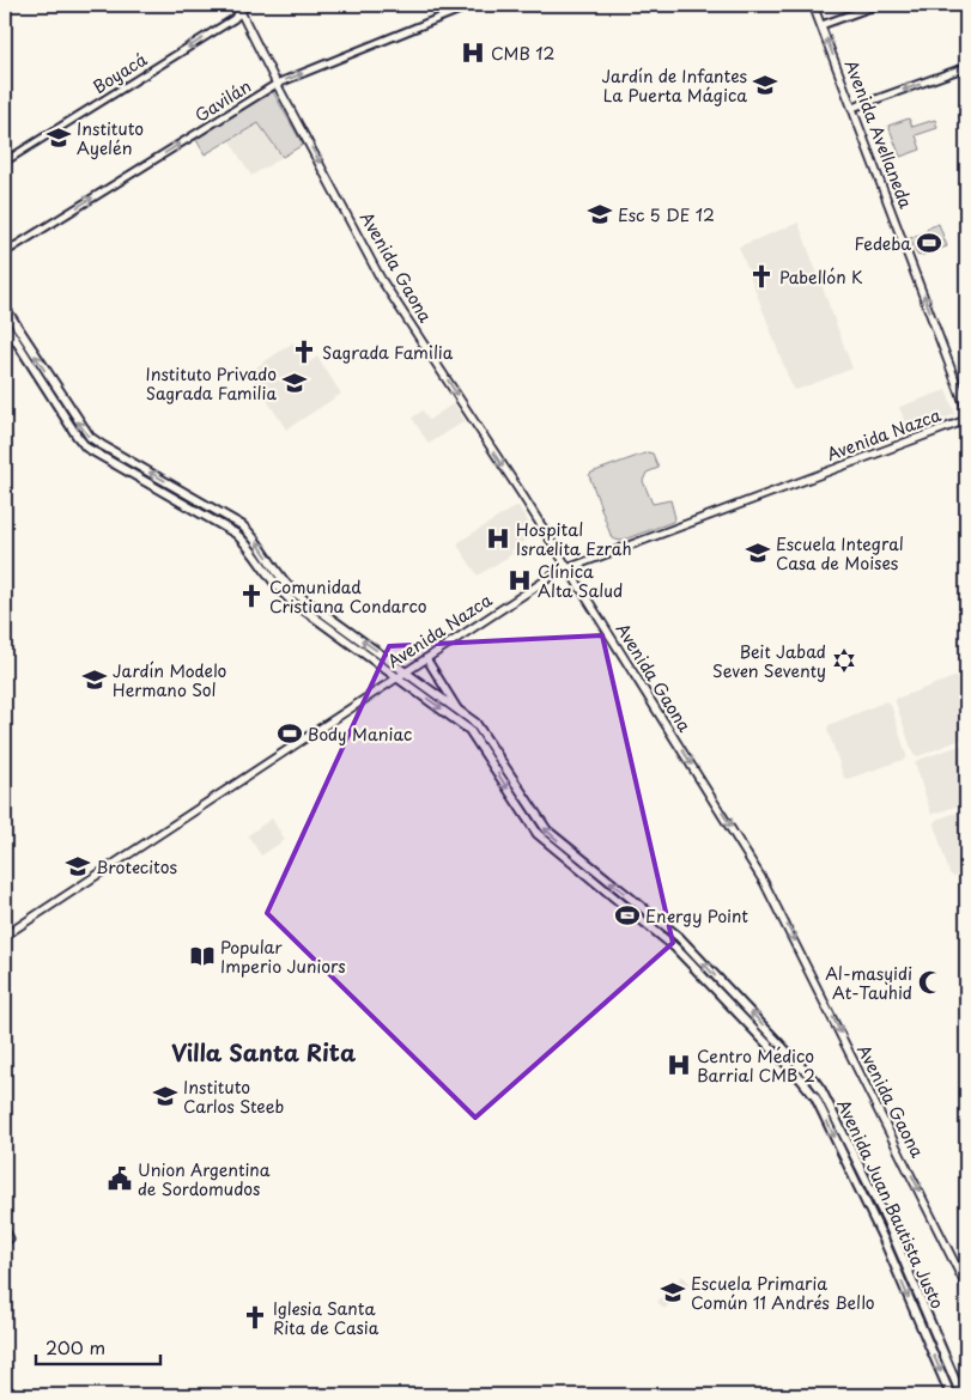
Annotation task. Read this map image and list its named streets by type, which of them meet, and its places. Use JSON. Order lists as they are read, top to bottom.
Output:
{
  "streets": {
    "main road": [
      "Avenida Avellaneda",
      "Avenida Gaona",
      "Avenida Nazca",
      "Avenida Juan Bautista Justo"
    ],
    "street": ["Boyacá", "Gavilán"]
  },
  "crossings": [
    ["Boyacá", "Avenida Gaona"],
    ["Gavilán", "Avenida Gaona"],
    ["Avenida Gaona", "Avenida Nazca"],
    ["Avenida Nazca", "Avenida Juan Bautista Justo"]
  ],
  "one_way": [
    "Boyacá",
    "Gavilán",
    "Avenida Avellaneda",
    "Avenida Gaona"
  ],
  "districts": ["Villa Santa Rita"],
  "places": {
    "hospital": [
      "CMB 12",
      "Hospital Israelita Ezrah",
      "Clínica Alta Salud",
      "Centro Médico Barrial CMB 2"
    ],
    "school or university": [
      "Jardín de Infantes La Puerta Mágica",
      "Instituto Ayelén",
      "Esc 5 DE 12",
      "Instituto Privado Sagrada Familia",
      "Escuela Integral Casa de Moises",
      "Jardín Modelo Hermano Sol",
      "Brotecitos",
      "Instituto Carlos Steeb",
      "Escuela Primaria Común 11 Andrés Bello"
    ],
    "sports": ["Fedeba", "Body Maniac", "Energy Point"],
    "church": [
      "Pabellón K",
      "Sagrada Familia",
      "Comunidad Cristiana Condarco",
      "Iglesia Santa Rita de Casia"
    ],
    "synagogue": ["Beit Jabad Seven Seventy"],
    "library": ["Popular Imperio Juniors"],
    "mosque": ["Al-masyidi At-Tauhid"],
    "public building": ["Union Argentina de Sordomudos"]
  },
  "scale_bar": "200 m"
}
